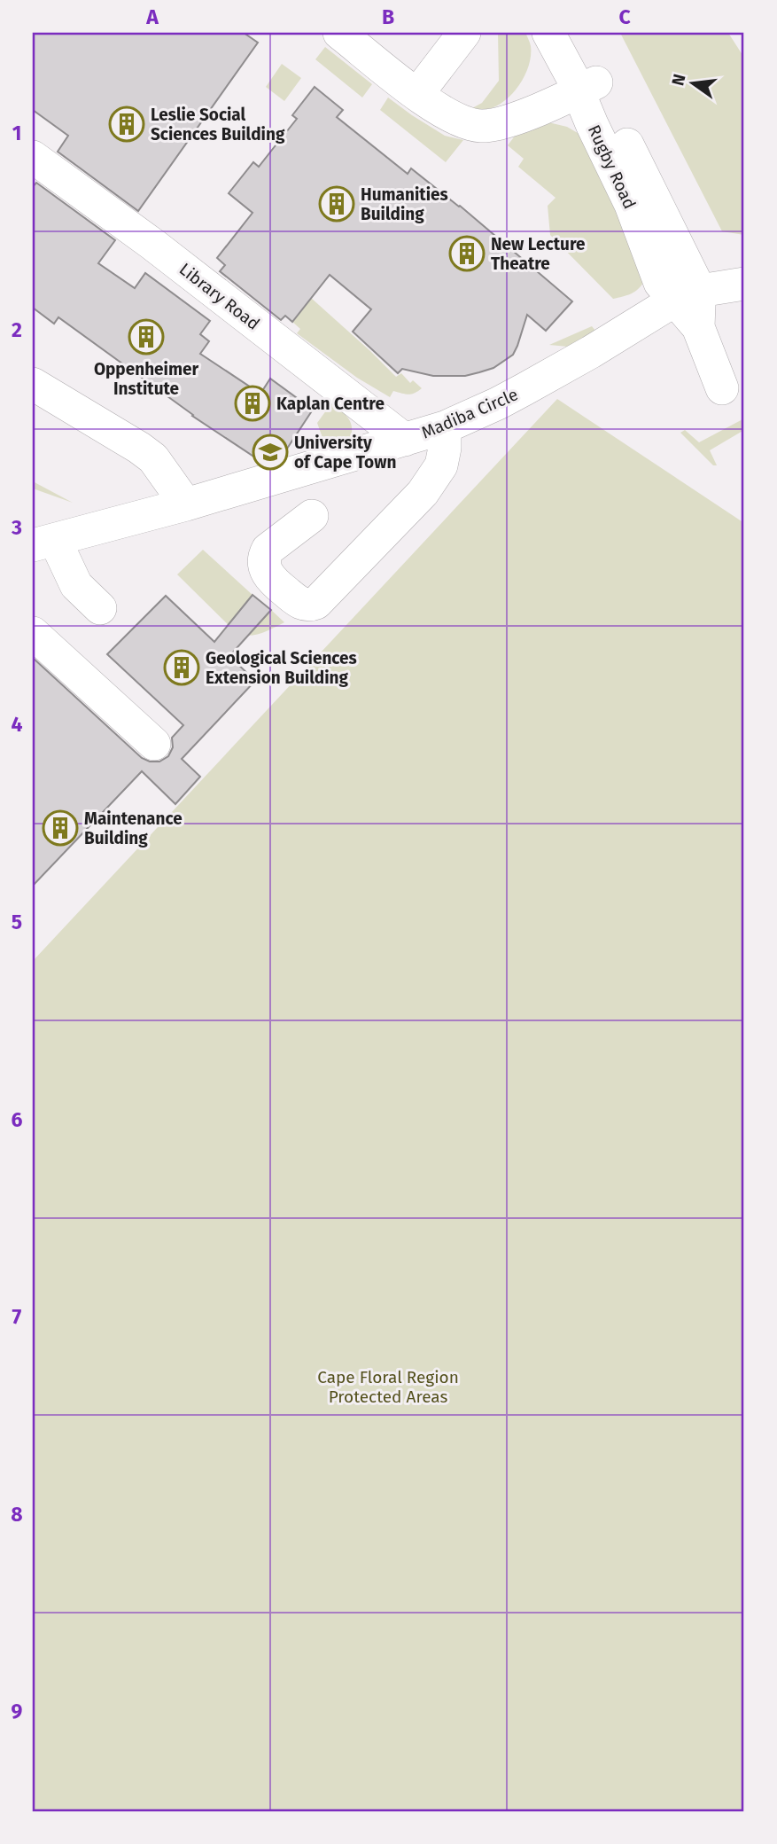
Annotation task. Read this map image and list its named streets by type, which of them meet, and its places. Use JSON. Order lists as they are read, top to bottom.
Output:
{
  "streets": {
    "street": ["Rugby Road", "Library Road", "Madiba Circle"]
  },
  "crossings": [
    ["Rugby Road", "Madiba Circle"],
    ["Library Road", "Madiba Circle"]
  ],
  "parks": ["Cape Floral Region Protected Areas"],
  "places": {
    "building": [
      "Leslie Social Sciences Building",
      "Humanities Building",
      "New Lecture Theatre",
      "Oppenheimer Institute",
      "Kaplan Centre",
      "Geological Sciences Extension Building",
      "Maintenance Building"
    ],
    "school or university": ["University of Cape Town"]
  },
  "north": "left",
  "grid": {
    "columns": ["A", "B", "C"],
    "rows": [
      "1",
      "2",
      "3",
      "4",
      "5",
      "6",
      "7",
      "8",
      "9"
    ]
  }
}
